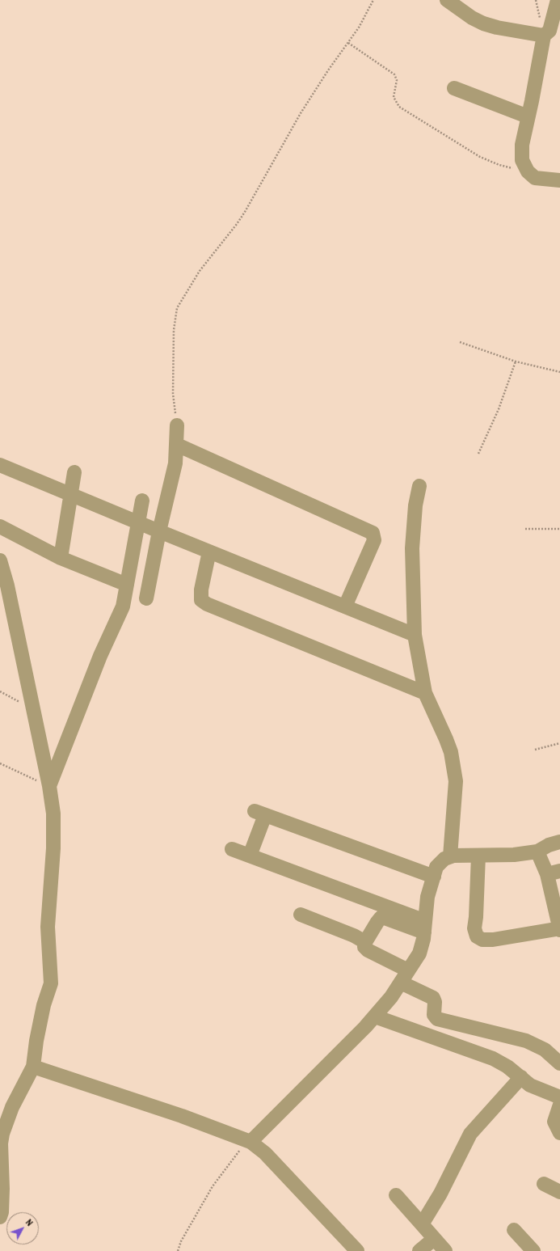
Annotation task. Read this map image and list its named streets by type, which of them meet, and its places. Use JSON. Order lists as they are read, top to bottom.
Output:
{
  "north": "top right"
}
